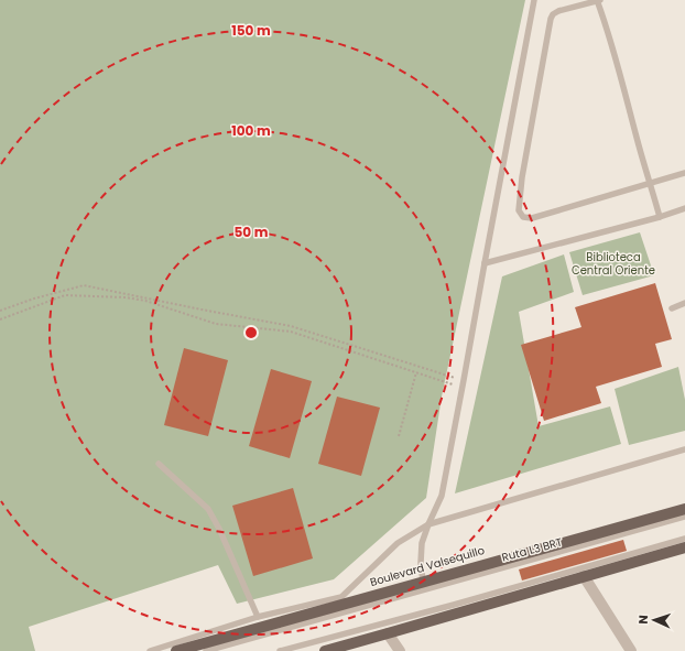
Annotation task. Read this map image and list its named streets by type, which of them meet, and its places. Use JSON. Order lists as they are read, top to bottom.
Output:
{
  "streets": {
    "main road": ["Boulevard Valsequillo"],
    "lane": ["Ruta L3 BRT"]
  },
  "parks": ["Biblioteca Central Oriente"],
  "north": "left",
  "rings": ["150 m", "100 m", "50 m"]
}
